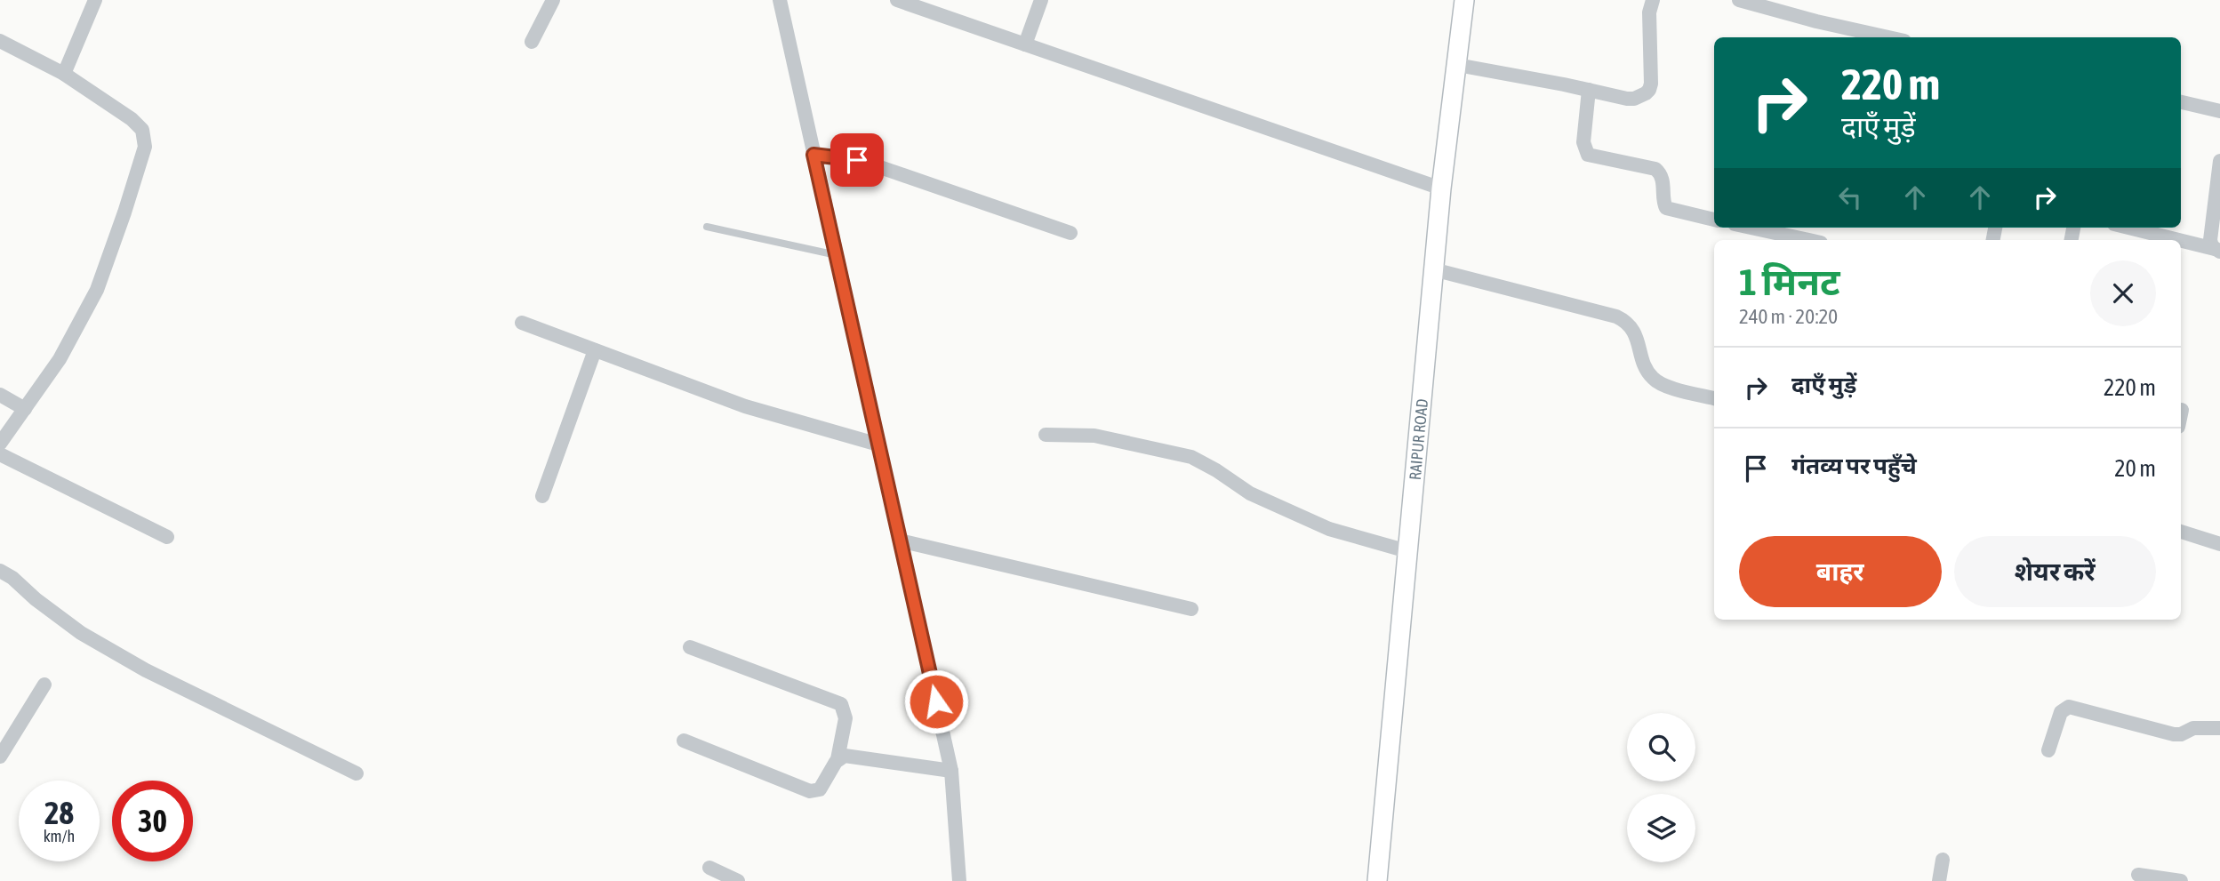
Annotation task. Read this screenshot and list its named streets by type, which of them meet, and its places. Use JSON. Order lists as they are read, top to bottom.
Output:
{
  "streets": {
    "main road": ["RAIPUR ROAD"]
  },
  "page": {
    "turn": ["220 m", "दाएँ मुड़ें"],
    "heading": ["1 मिनट", "240 m · 20:20"],
    "list": [
      {
        "name": "दाएँ मुड़ें",
        "value": "220 m"
      },
      {
        "name": "गंतव्य पर पहुँचे",
        "value": "20 m"
      }
    ],
    "buttons": ["बाहर", "शेयर करें"],
    "speed": "28 km/h",
    "limit": "30"
  }
}
